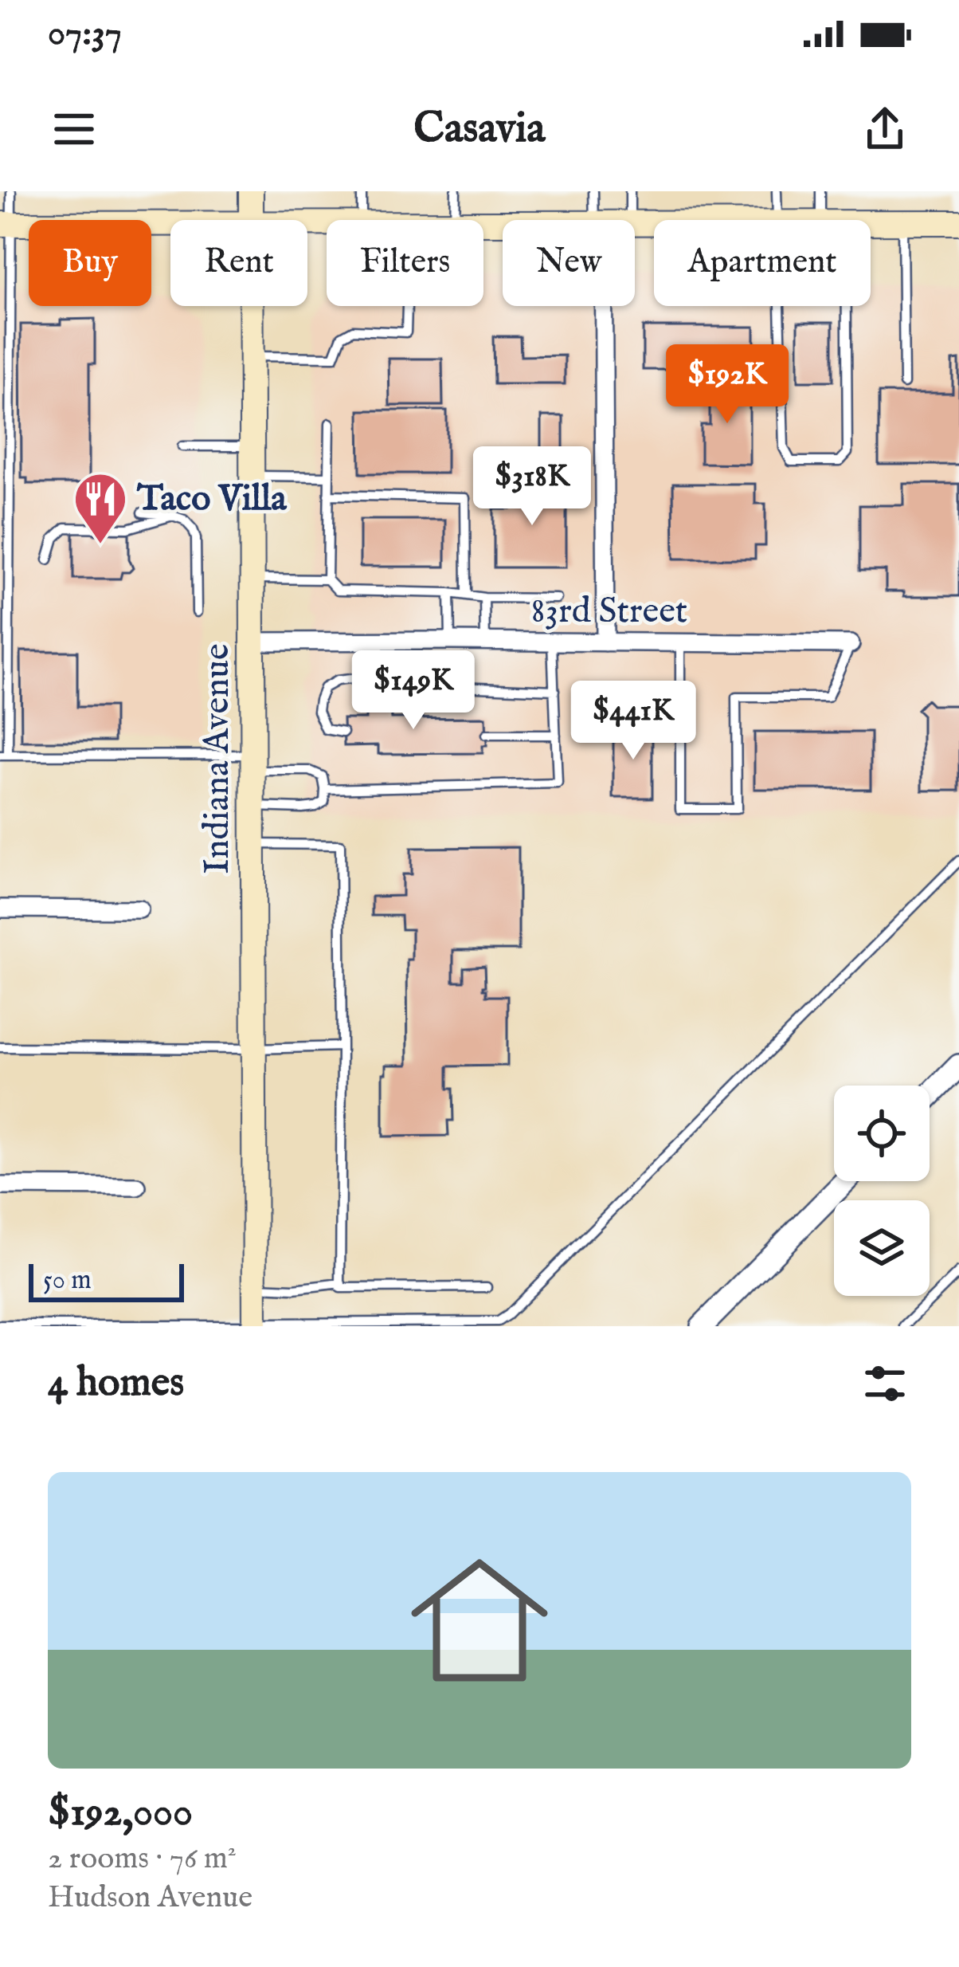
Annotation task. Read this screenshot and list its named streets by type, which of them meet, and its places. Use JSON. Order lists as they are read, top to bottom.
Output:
{
  "streets": {
    "main road": ["Indiana Avenue"],
    "street": ["83rd Street"]
  },
  "crossings": [
    ["83rd Street", "Indiana Avenue"]
  ],
  "places": {
    "restaurant": ["Taco Villa"]
  },
  "scale_bar": "50 m",
  "page": {
    "status": "07:37",
    "header": "Casavia",
    "chip": [
      "Buy",
      "Rent",
      "Filters",
      "New",
      "Apartment"
    ],
    "price": [
      "$192K",
      "$318K",
      "$149K",
      "$441K"
    ],
    "scale": "50 m",
    "heading": "4 homes",
    "list": [
      {
        "name": "$192,000",
        "note": "2 rooms · 76 m² · Hudson Avenue"
      }
    ]
  }
}
